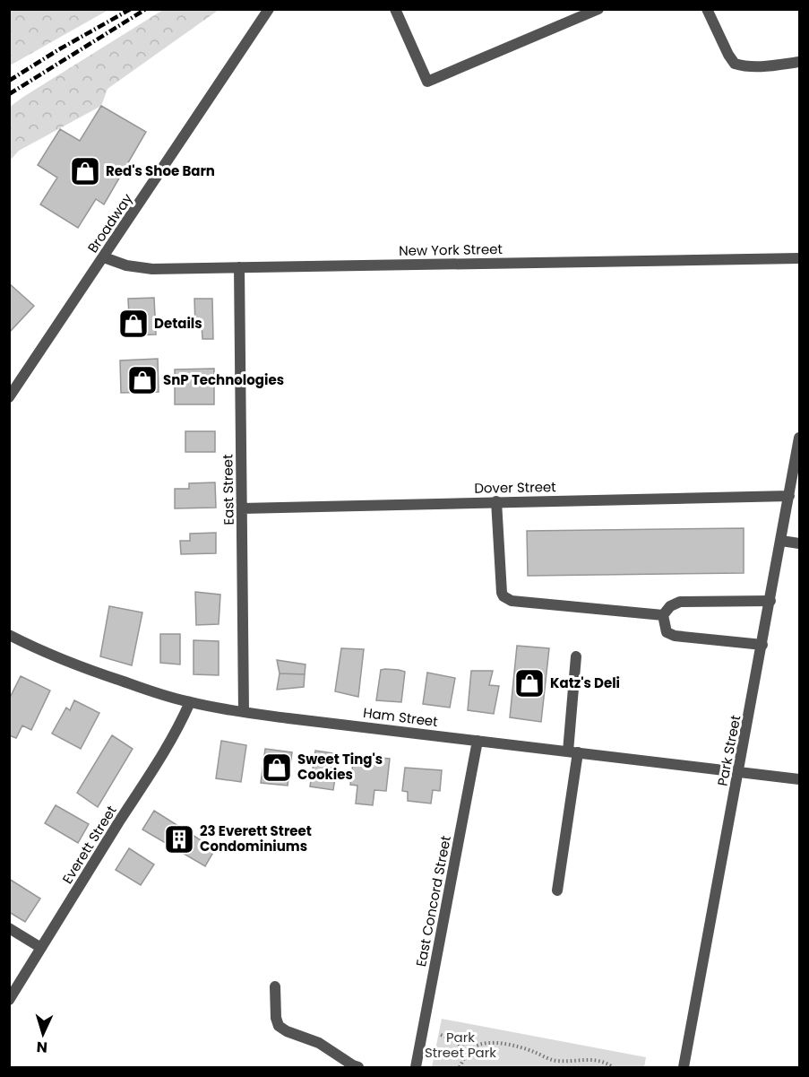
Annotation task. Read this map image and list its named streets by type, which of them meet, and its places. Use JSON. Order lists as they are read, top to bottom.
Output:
{
  "streets": {
    "street": [
      "Broadway",
      "New York Street",
      "Dover Street",
      "East Street",
      "Ham Street",
      "Park Street",
      "Everett Street",
      "East Concord Street"
    ]
  },
  "crossings": [
    ["Broadway", "New York Street"],
    ["New York Street", "East Street"],
    ["Dover Street", "East Street"],
    ["Dover Street", "Park Street"],
    ["East Street", "Ham Street"],
    ["Ham Street", "Park Street"],
    ["Ham Street", "Everett Street"],
    ["Ham Street", "East Concord Street"]
  ],
  "parks": ["Park Street Park"],
  "places": {
    "shop": [
      "Red's Shoe Barn",
      "Details",
      "SnP Technologies",
      "Katz's Deli",
      "Sweet Ting's Cookies"
    ],
    "building": ["23 Everett Street Condominiums"]
  },
  "north": "bottom"
}
